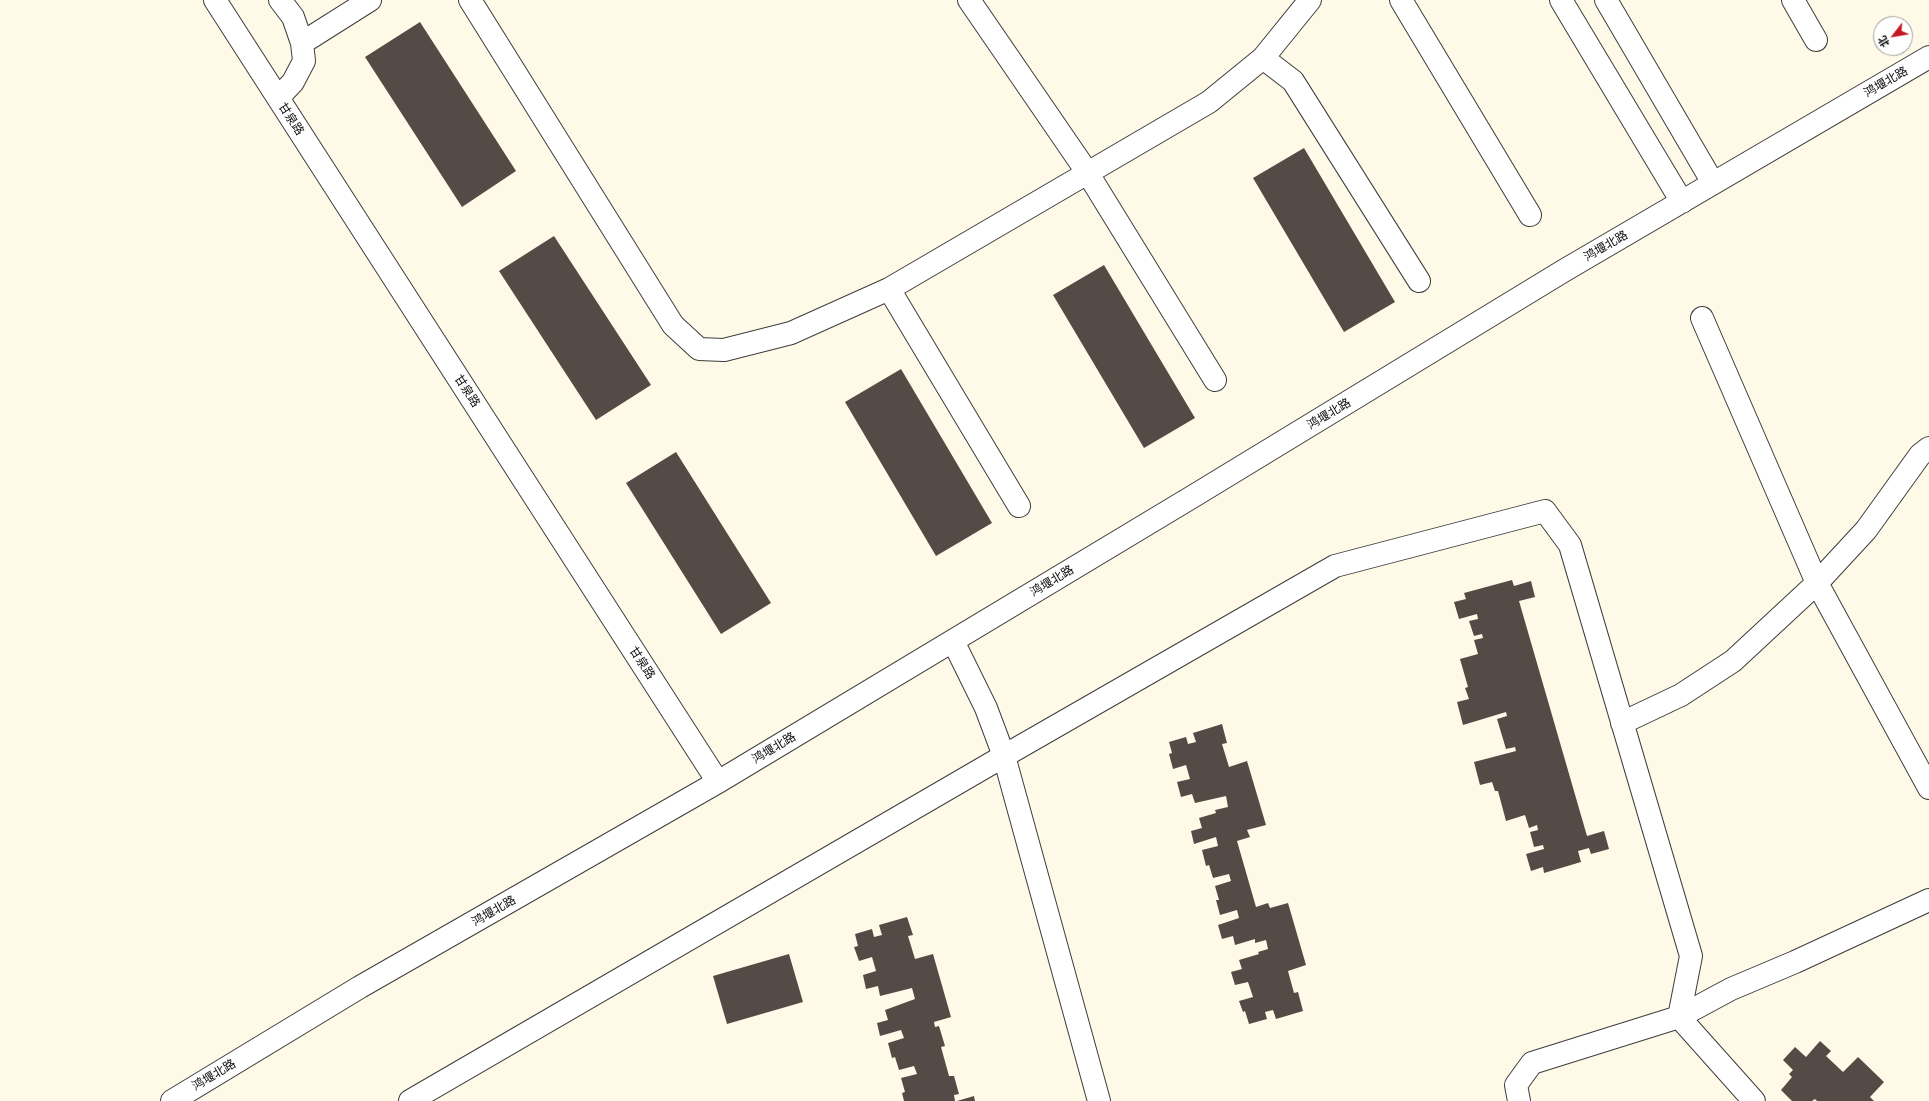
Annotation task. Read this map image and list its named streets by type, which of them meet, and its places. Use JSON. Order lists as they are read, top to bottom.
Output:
{
  "streets": {
    "street": ["鸿堰北路", "甘泉路"]
  },
  "crossings": [
    ["鸿堰北路", "甘泉路"]
  ],
  "north": "bottom left"
}
